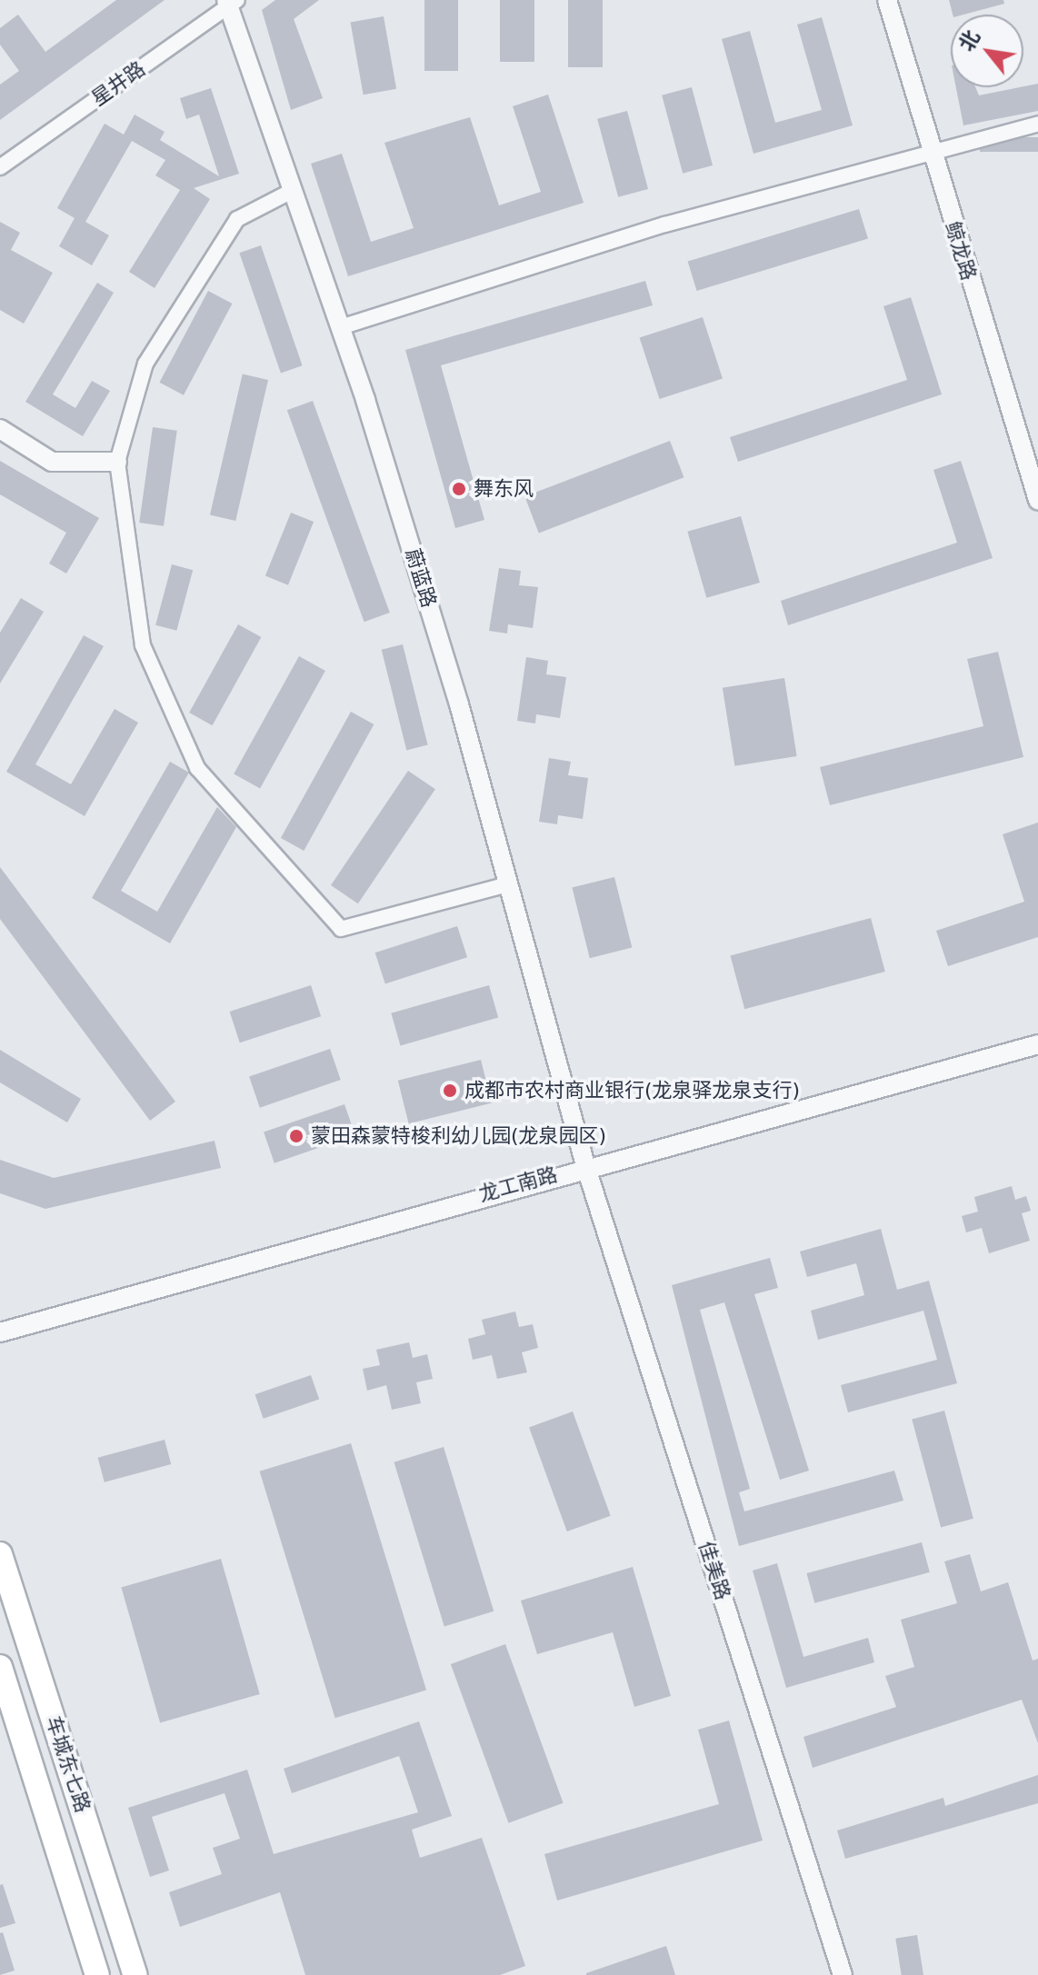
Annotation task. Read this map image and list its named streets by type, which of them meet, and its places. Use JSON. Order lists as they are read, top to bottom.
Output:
{
  "streets": {
    "main road": ["车城东七路"],
    "street": [
      "星井路",
      "鲸龙路",
      "蔚蓝路",
      "龙工南路",
      "佳美路"
    ]
  },
  "crossings": [
    ["星井路", "蔚蓝路"],
    ["蔚蓝路", "龙工南路"],
    ["蔚蓝路", "佳美路"],
    ["龙工南路", "佳美路"]
  ],
  "places": ["舞东风", "成都市农村商业银行(龙泉驿龙泉支行)", "蒙田森蒙特梭利幼儿园(龙泉园区)"],
  "north": "top left"
}
